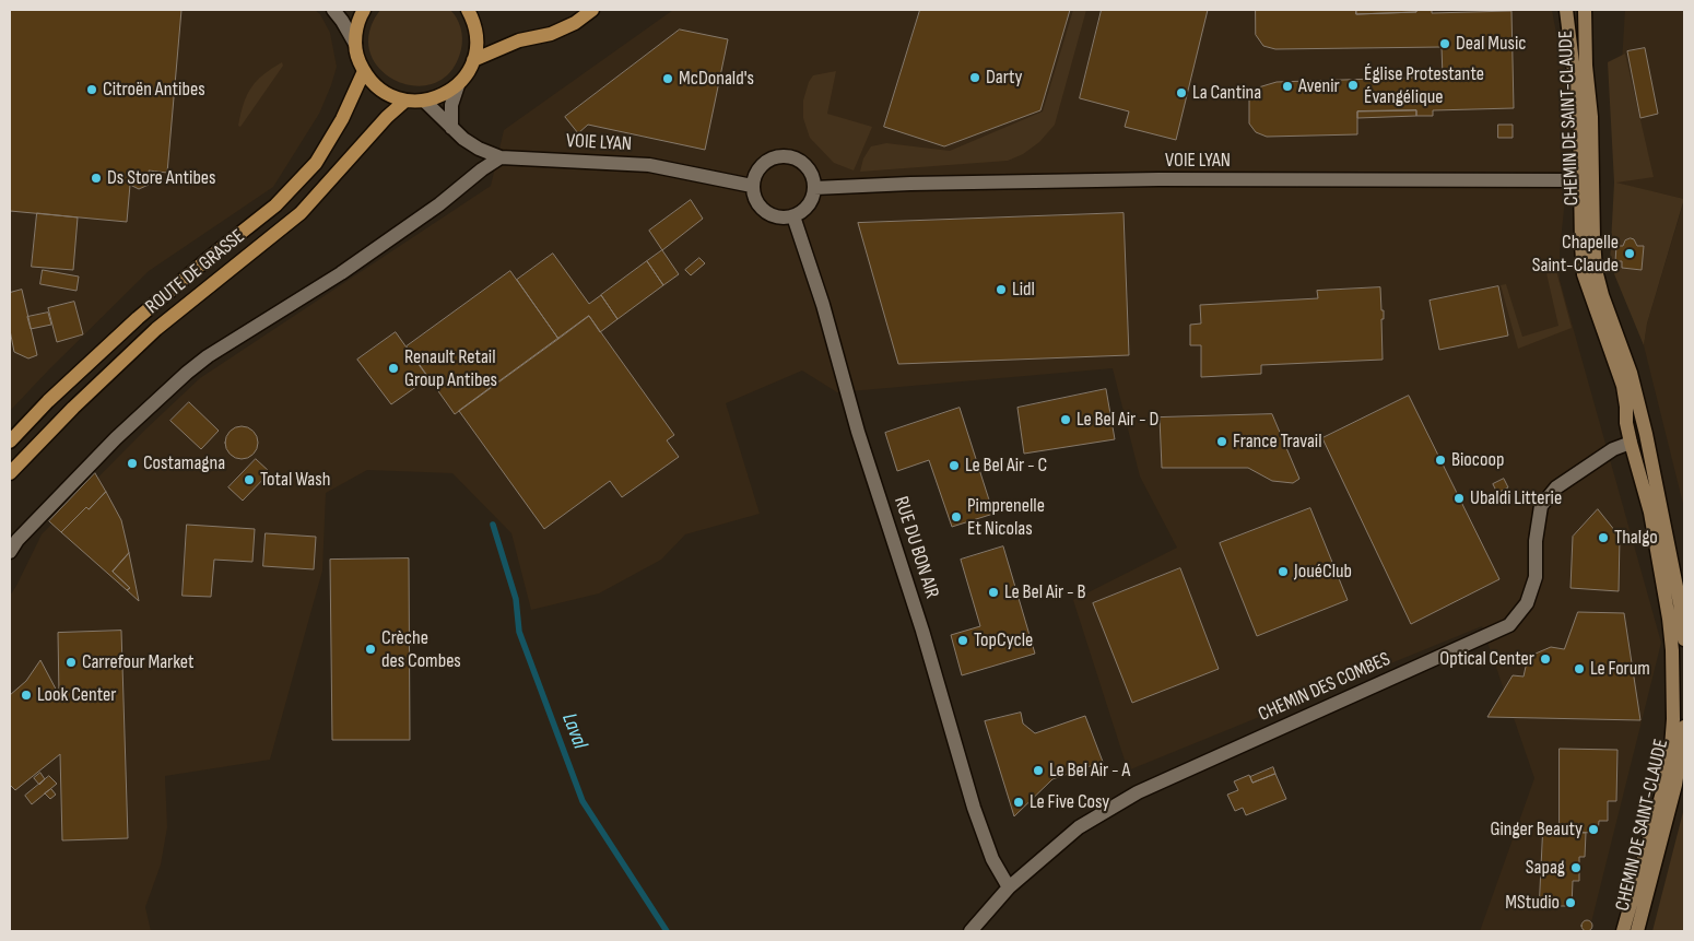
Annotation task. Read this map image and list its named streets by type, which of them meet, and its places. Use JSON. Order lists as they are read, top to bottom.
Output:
{
  "streets": {
    "main road": ["ROUTE DE GRASSE"],
    "street": [
      "CHEMIN DE SAINT-CLAUDE",
      "VOIE LYAN",
      "RUE DU BON AIR",
      "CHEMIN DES COMBES"
    ]
  },
  "crossings": [
    ["CHEMIN DE SAINT-CLAUDE", "VOIE LYAN"],
    ["CHEMIN DE SAINT-CLAUDE", "CHEMIN DES COMBES"],
    ["VOIE LYAN", "RUE DU BON AIR"],
    ["RUE DU BON AIR", "CHEMIN DES COMBES"]
  ],
  "water": ["Laval"],
  "places": [
    "Deal Music",
    "Darty",
    "McDonald's",
    "Église Protestante Évangélique",
    "Avenir",
    "Citroën Antibes",
    "La Cantina",
    "Ds Store Antibes",
    "Chapelle Saint-Claude",
    "Lidl",
    "Renault Retail Group Antibes",
    "Le Bel Air - D",
    "France Travail",
    "Biocoop",
    "Costamagna",
    "Le Bel Air - C",
    "Total Wash",
    "Ubaldi Litterie",
    "Pimprenelle Et Nicolas",
    "Thalgo",
    "JouéClub",
    "Le Bel Air - B",
    "TopCycle",
    "Crèche des Combes",
    "Optical Center",
    "Carrefour Market",
    "Le Forum",
    "Look Center",
    "Le Bel Air - A",
    "Le Five Cosy",
    "Ginger Beauty",
    "Sapag",
    "MStudio"
  ]
}
